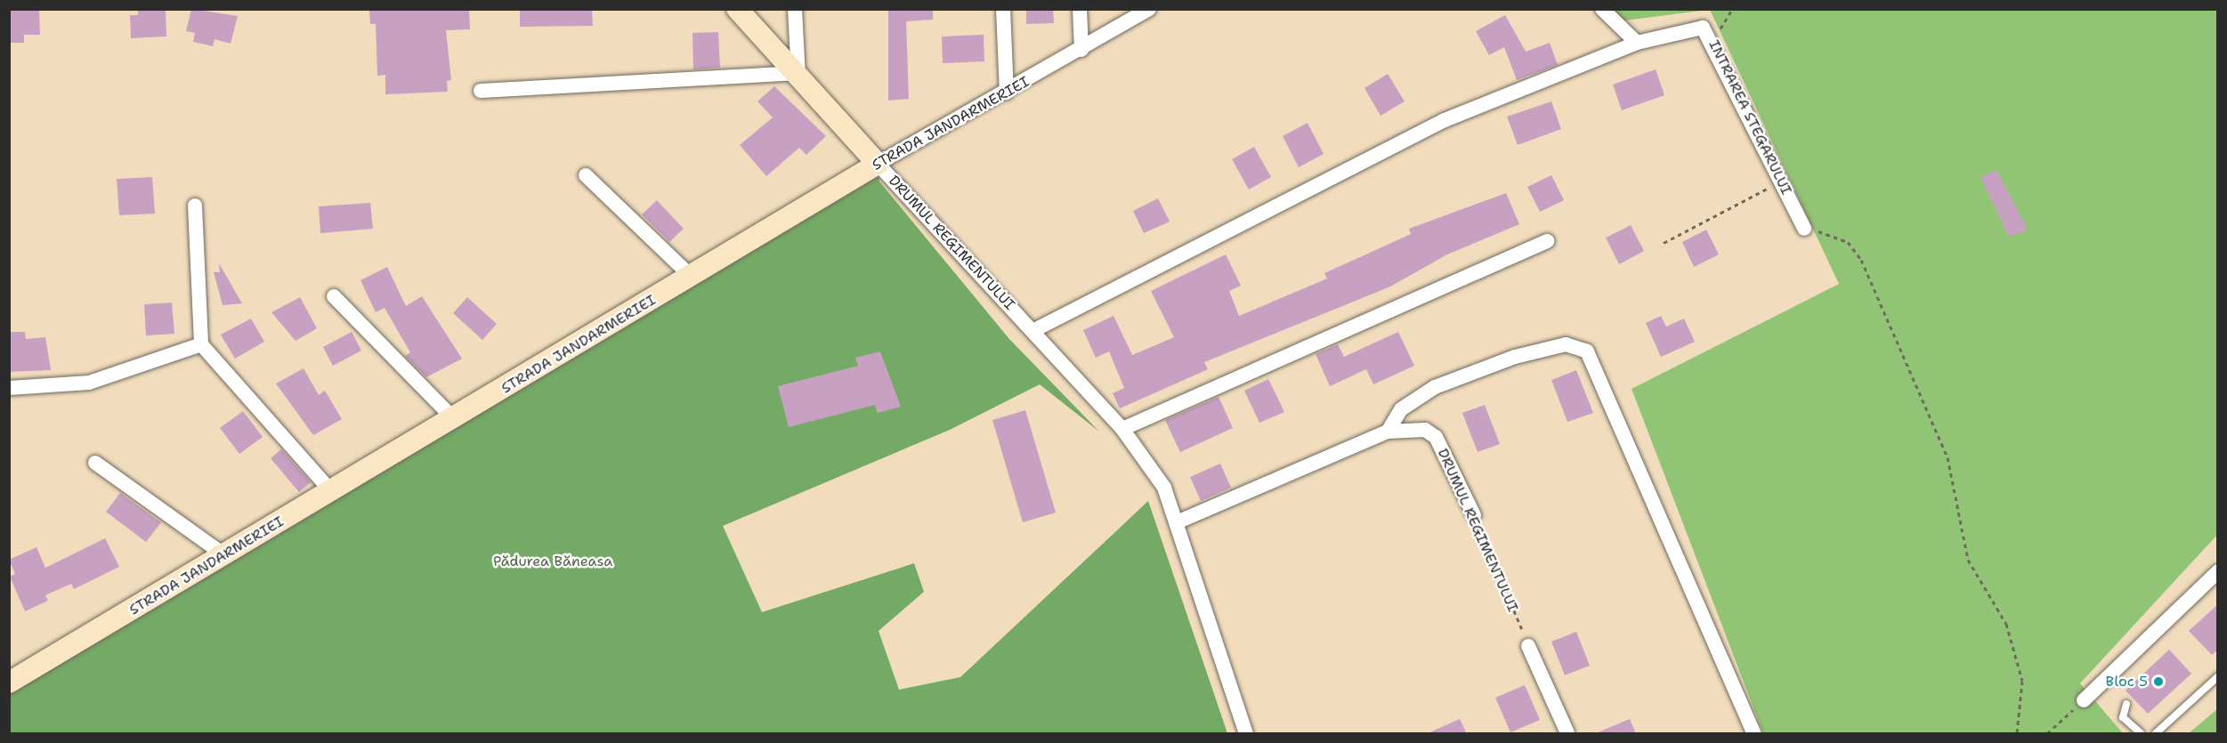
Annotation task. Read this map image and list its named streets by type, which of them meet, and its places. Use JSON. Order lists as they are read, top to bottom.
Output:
{
  "streets": {
    "street": ["INTRAREA STEGARULUI", "STRADA JANDARMERIEI", "DRUMUL REGIMENTULUI"]
  },
  "crossings": [
    ["STRADA JANDARMERIEI", "DRUMUL REGIMENTULUI"]
  ],
  "parks": ["Pădurea Băneasa"],
  "places": ["Bloc 5"]
}
